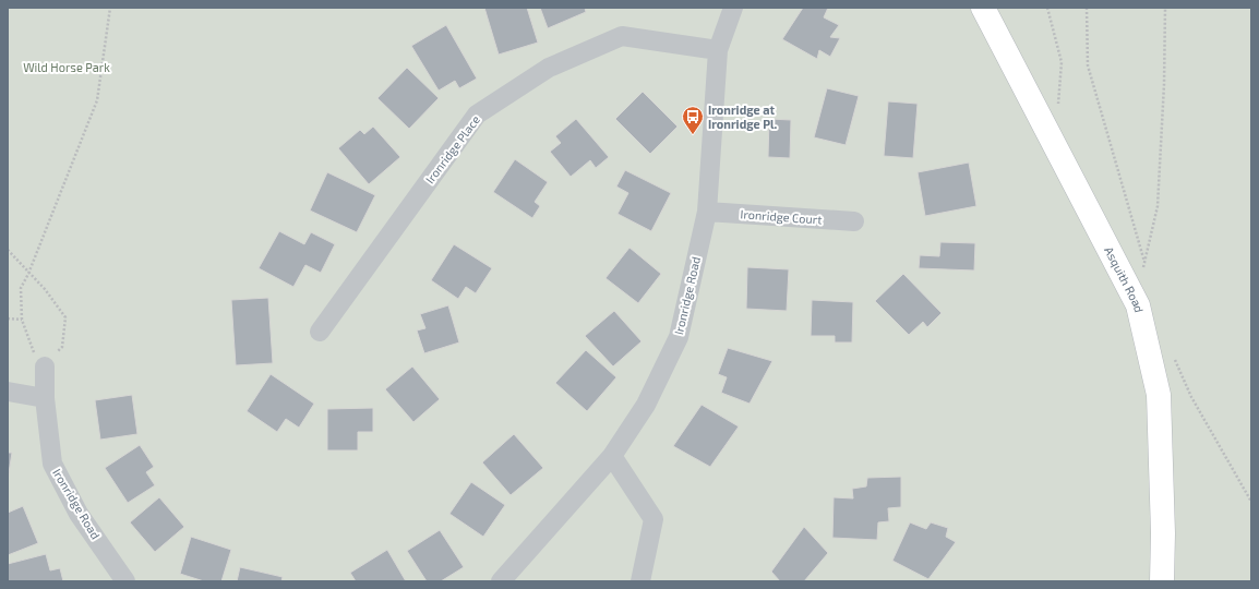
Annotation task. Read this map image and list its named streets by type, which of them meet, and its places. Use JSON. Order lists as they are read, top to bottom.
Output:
{
  "streets": {
    "street": [
      "Ironridge Place",
      "Ironridge Court",
      "Asquith Road",
      "Ironridge Road"
    ]
  },
  "crossings": [
    ["Ironridge Place", "Ironridge Road"],
    ["Ironridge Court", "Ironridge Road"]
  ],
  "parks": ["Wild Horse Park"],
  "places": {
    "bus stop": ["Ironridge at Ironridge Pl."]
  }
}
